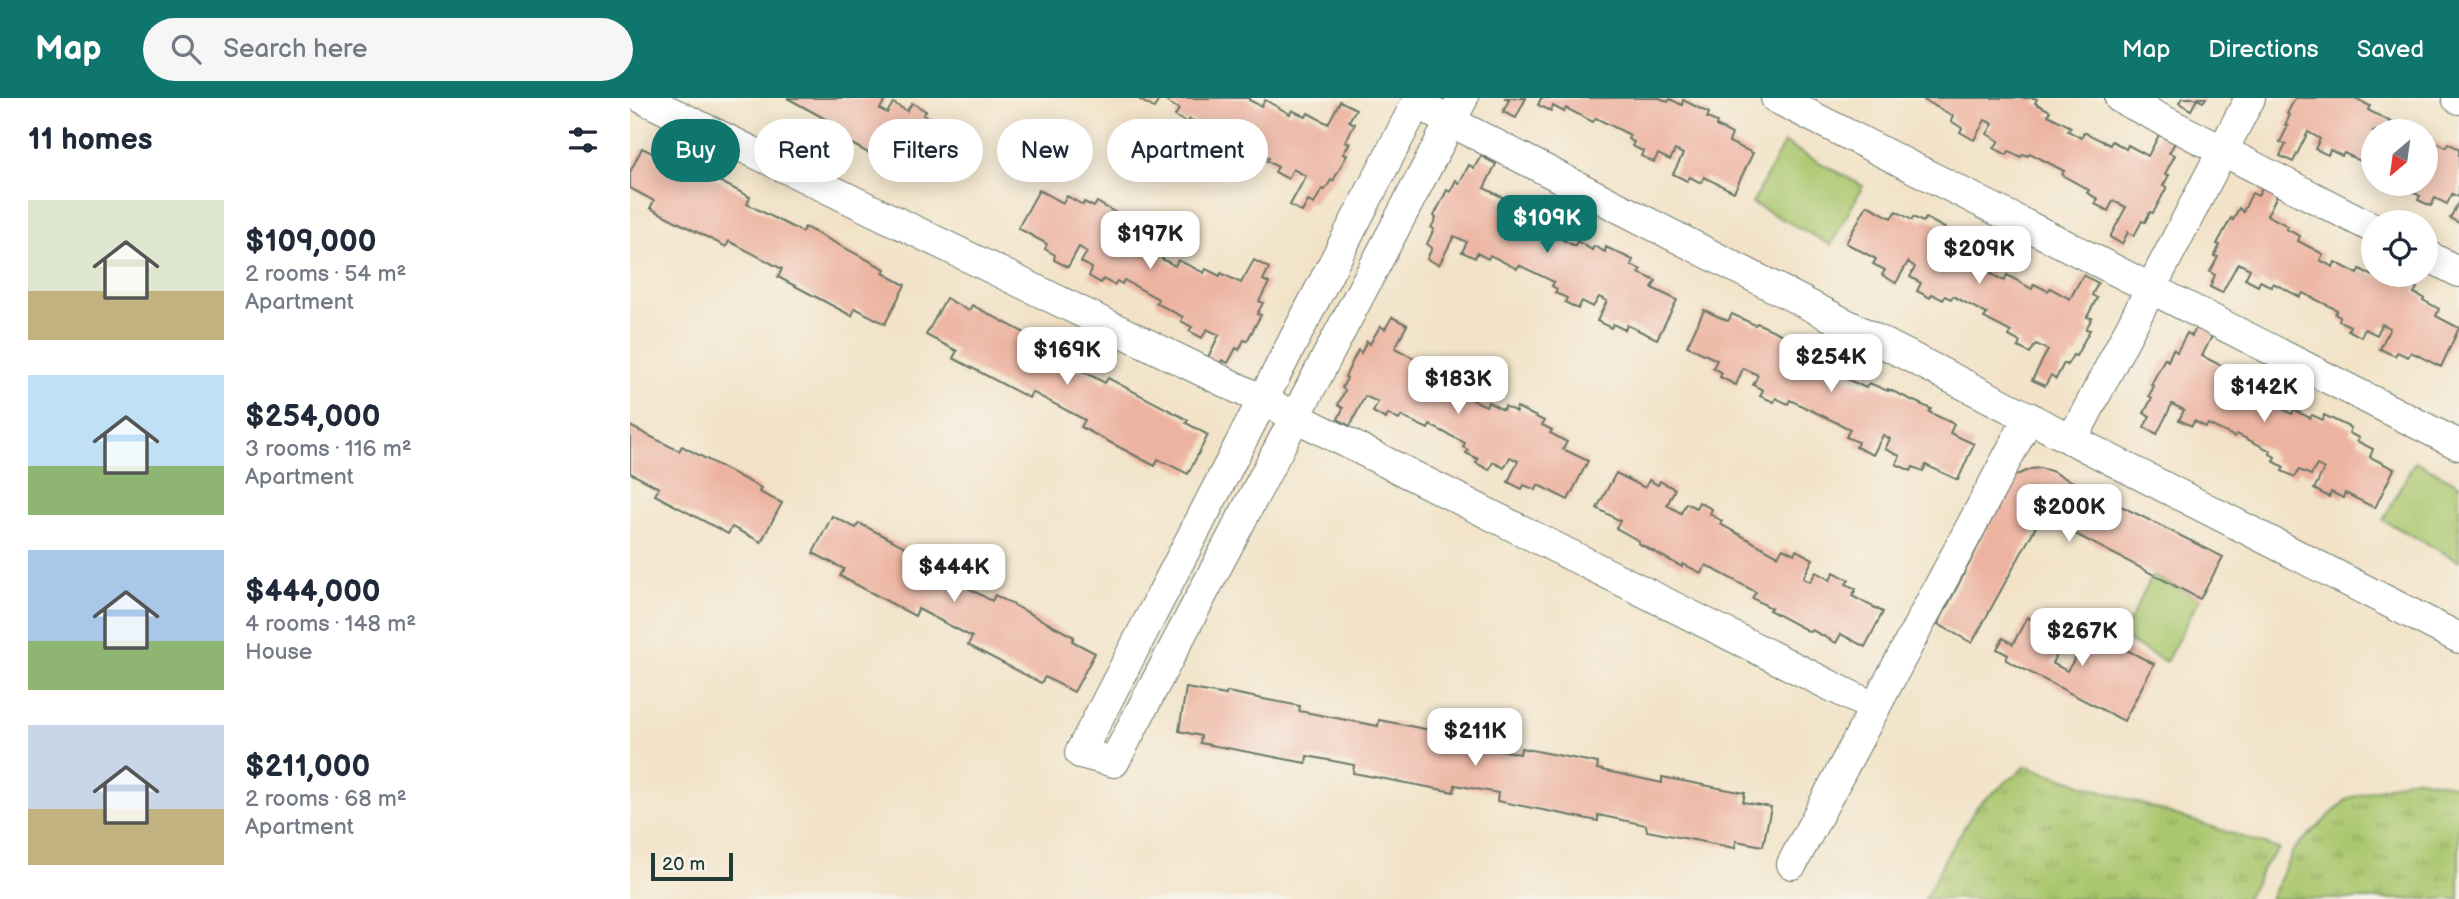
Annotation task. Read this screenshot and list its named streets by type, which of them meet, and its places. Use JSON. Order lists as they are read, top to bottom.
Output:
{
  "scale_bar": "20 m",
  "north": "bottom left",
  "page": {
    "header": "Map",
    "search": "Search here",
    "nav": ["Map", "Directions", "Saved"],
    "heading": "11 homes",
    "chip": [
      "Buy",
      "Rent",
      "Filters",
      "New",
      "Apartment"
    ],
    "list": [
      {
        "name": "$109,000",
        "note": "2 rooms · 54 m² · Apartment"
      },
      {
        "name": "$254,000",
        "note": "3 rooms · 116 m² · Apartment"
      },
      {
        "name": "$444,000",
        "note": "4 rooms · 148 m² · House"
      },
      {
        "name": "$211,000",
        "note": "2 rooms · 68 m² · Apartment"
      }
    ],
    "price": [
      "$109K",
      "$197K",
      "$209K",
      "$169K",
      "$254K",
      "$183K",
      "$142K",
      "$200K",
      "$444K",
      "$267K",
      "$211K"
    ],
    "scale": "20 m"
  }
}
